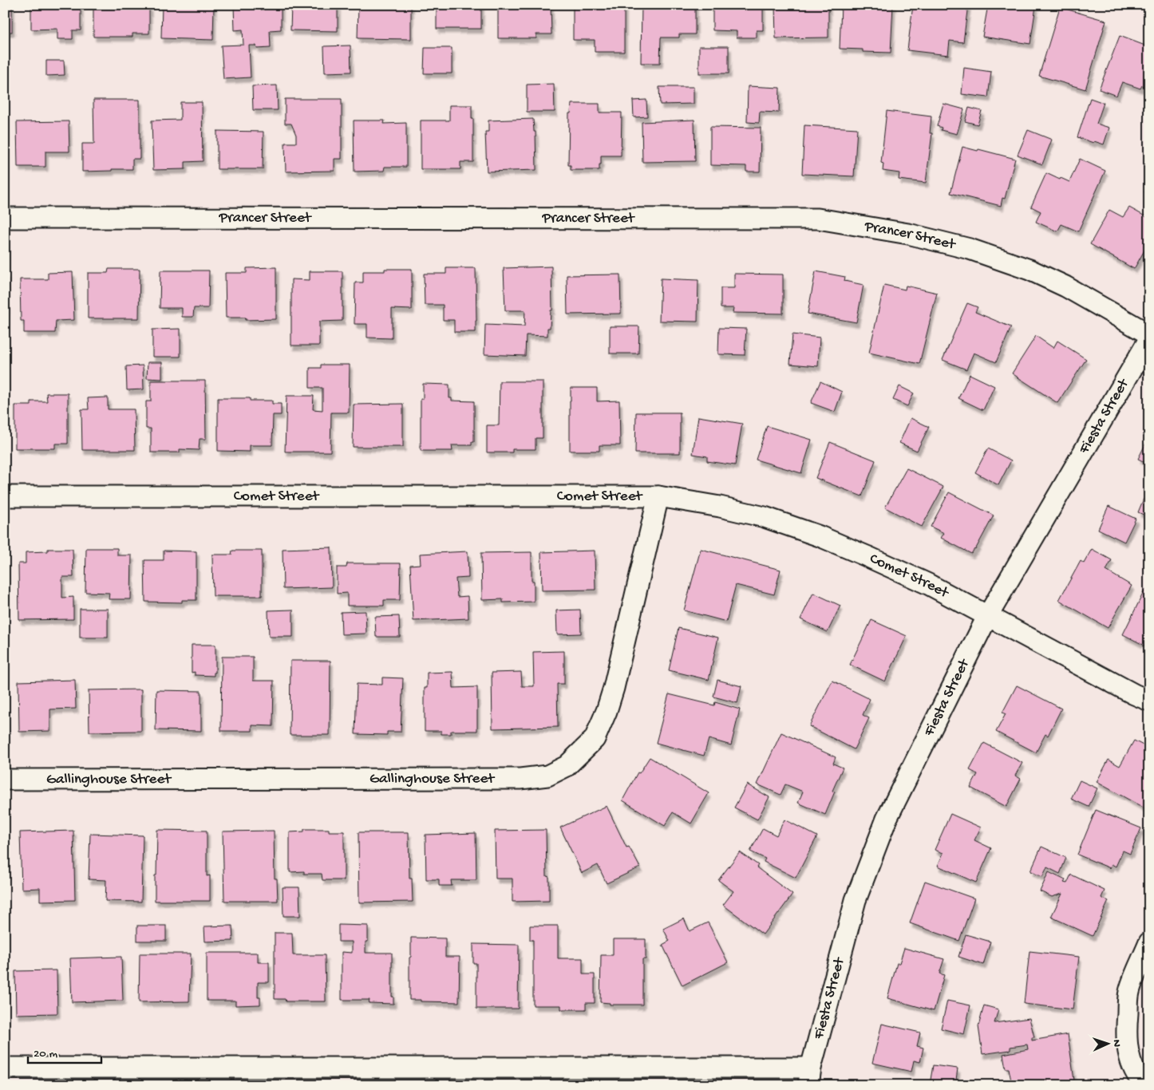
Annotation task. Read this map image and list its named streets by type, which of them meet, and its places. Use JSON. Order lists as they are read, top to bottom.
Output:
{
  "streets": {
    "street": [
      "Prancer Street",
      "Fiesta Street",
      "Comet Street",
      "Gallinghouse Street"
    ]
  },
  "crossings": [
    ["Fiesta Street", "Comet Street"],
    ["Comet Street", "Gallinghouse Street"]
  ],
  "scale_bar": "20 m",
  "north": "right"
}
